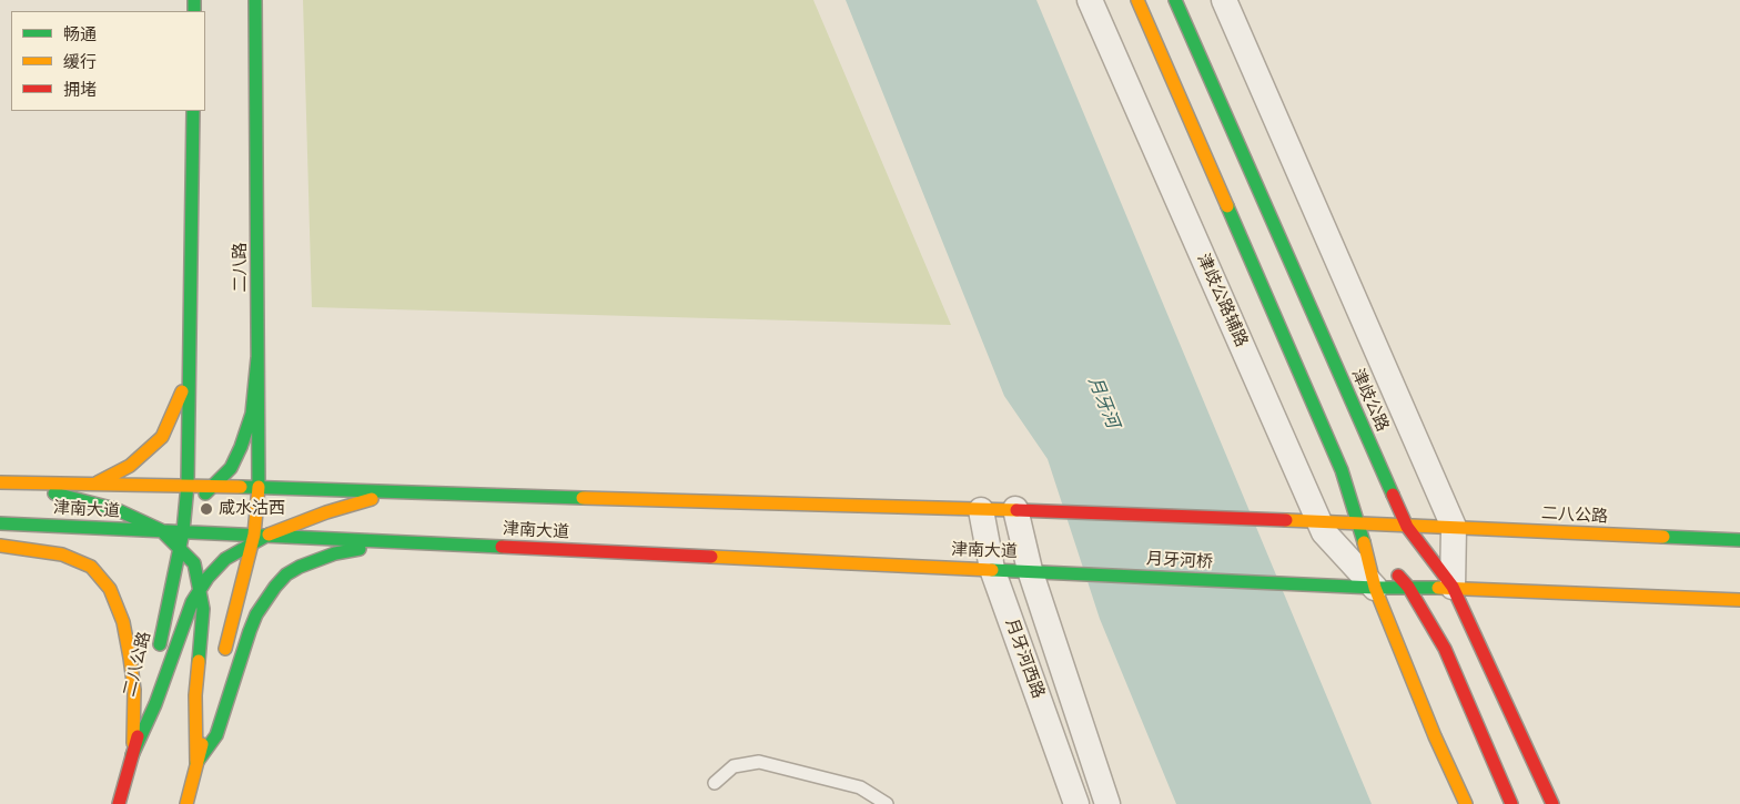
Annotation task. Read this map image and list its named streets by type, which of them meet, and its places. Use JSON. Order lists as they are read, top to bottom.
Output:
{
  "streets": {
    "main road": [
      "二八路",
      "津歧公路",
      "津南大道",
      "二八公路",
      "月牙河桥"
    ],
    "street": ["津歧公路辅路", "月牙河西路"]
  },
  "crossings": [
    ["二八路", "津南大道"],
    ["津歧公路辅路", "津南大道"],
    ["津歧公路辅路", "月牙河桥"],
    ["津歧公路", "二八公路"],
    ["津南大道", "二八公路"],
    ["津南大道", "月牙河桥"],
    ["津南大道", "月牙河西路"]
  ],
  "water": ["月牙河"],
  "places": ["咸水沽西"],
  "legend": ["畅通", "缓行", "拥堵"]
}
